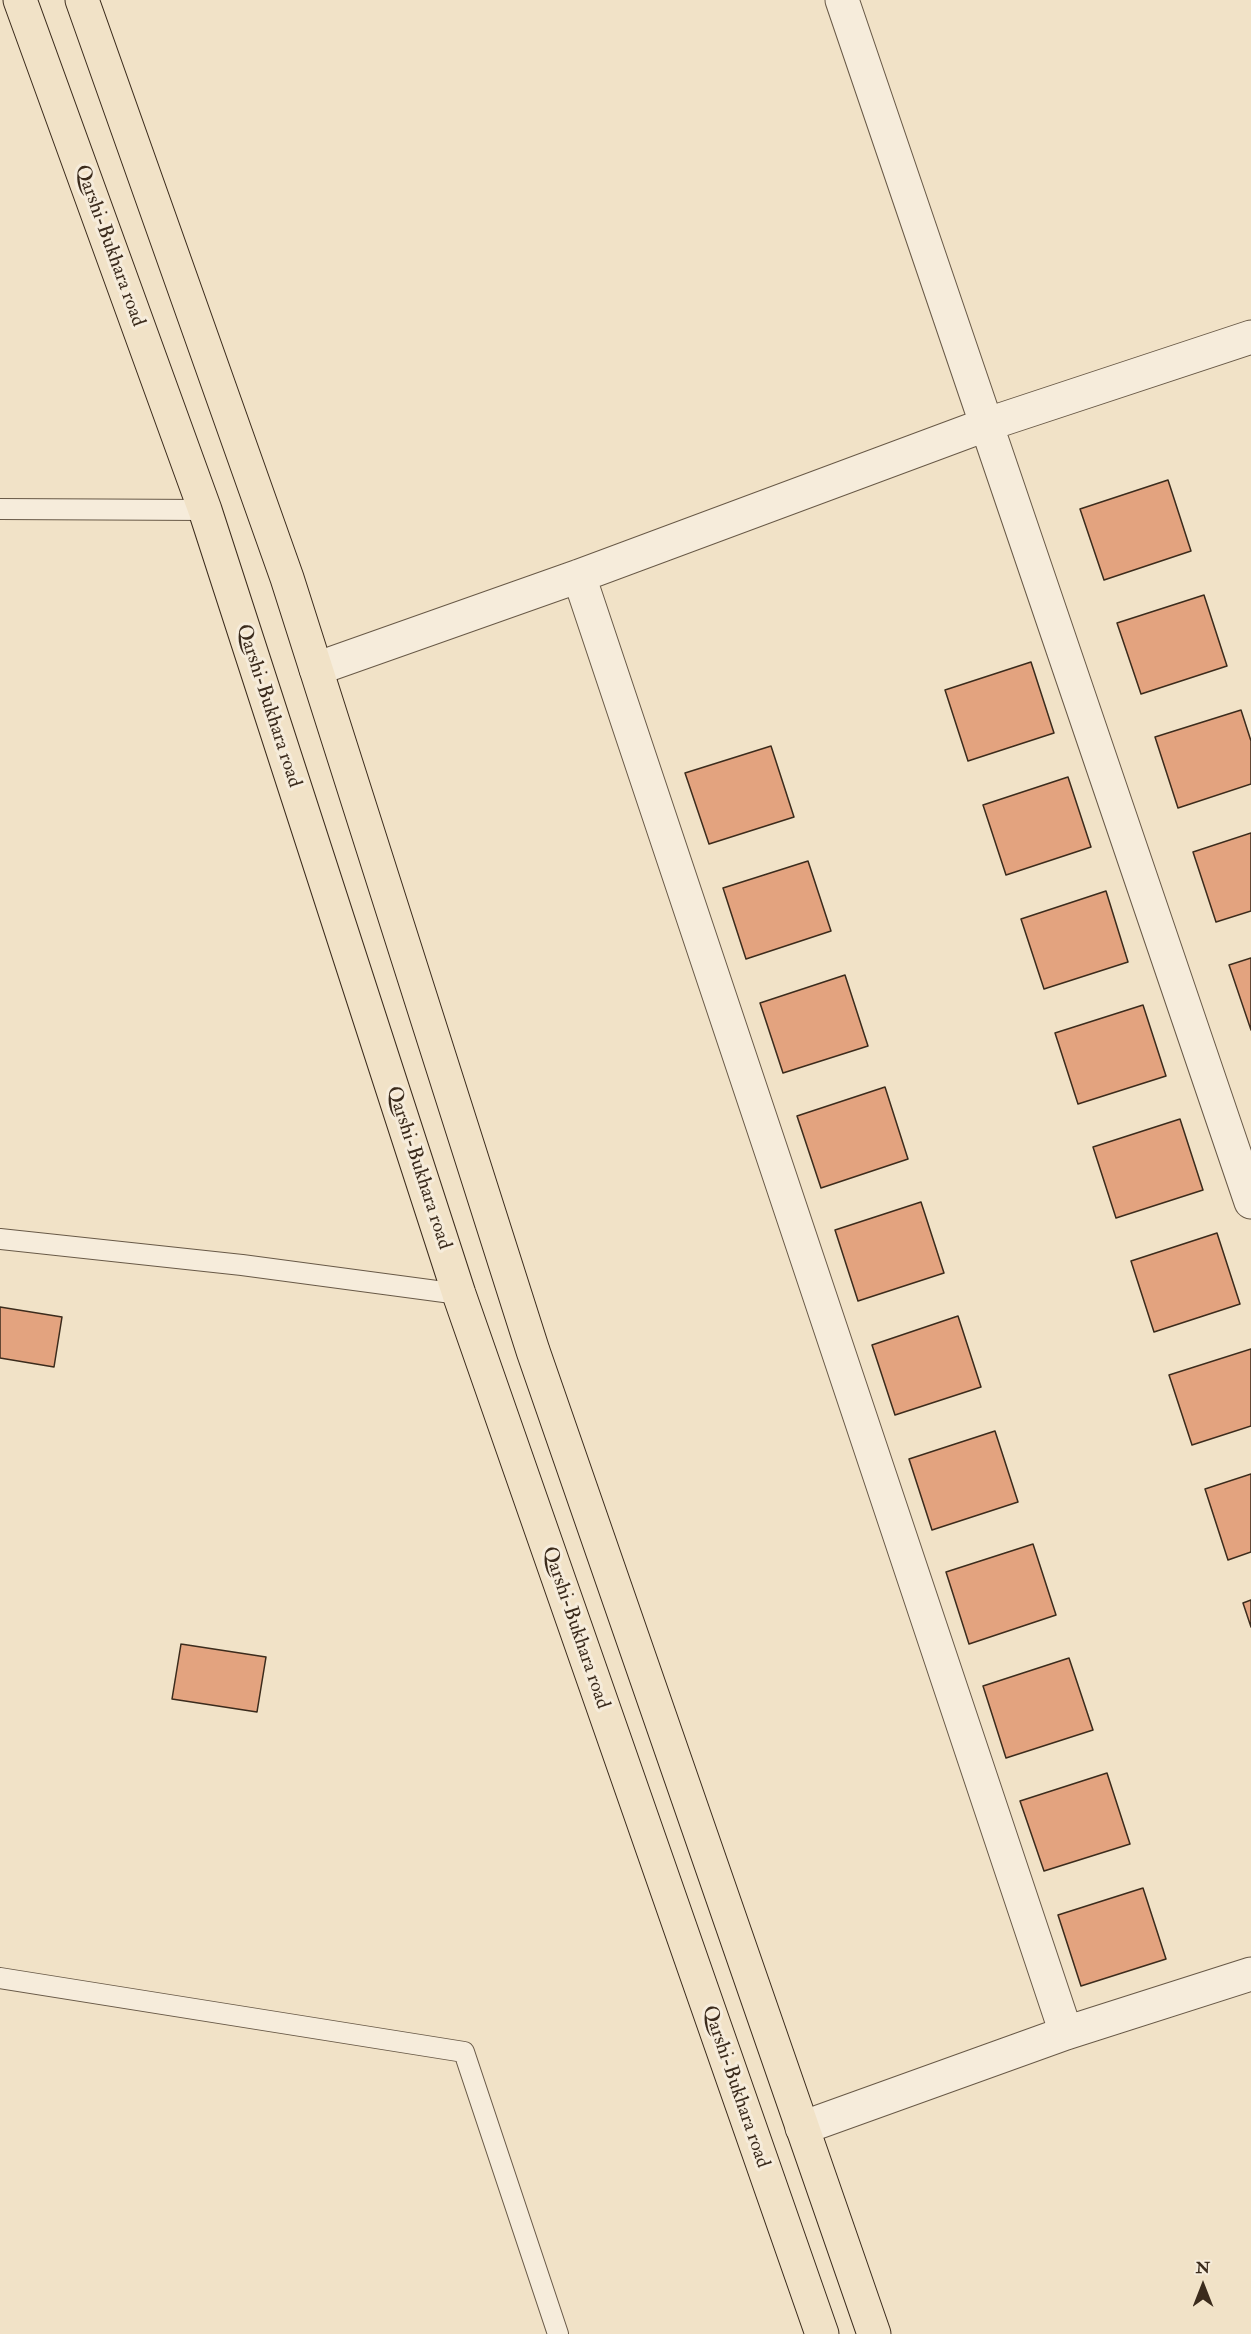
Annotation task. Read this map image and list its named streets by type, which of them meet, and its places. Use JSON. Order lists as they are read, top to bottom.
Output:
{
  "streets": {
    "highway": ["Qarshi-Bukhara road"]
  },
  "north": "top"
}
